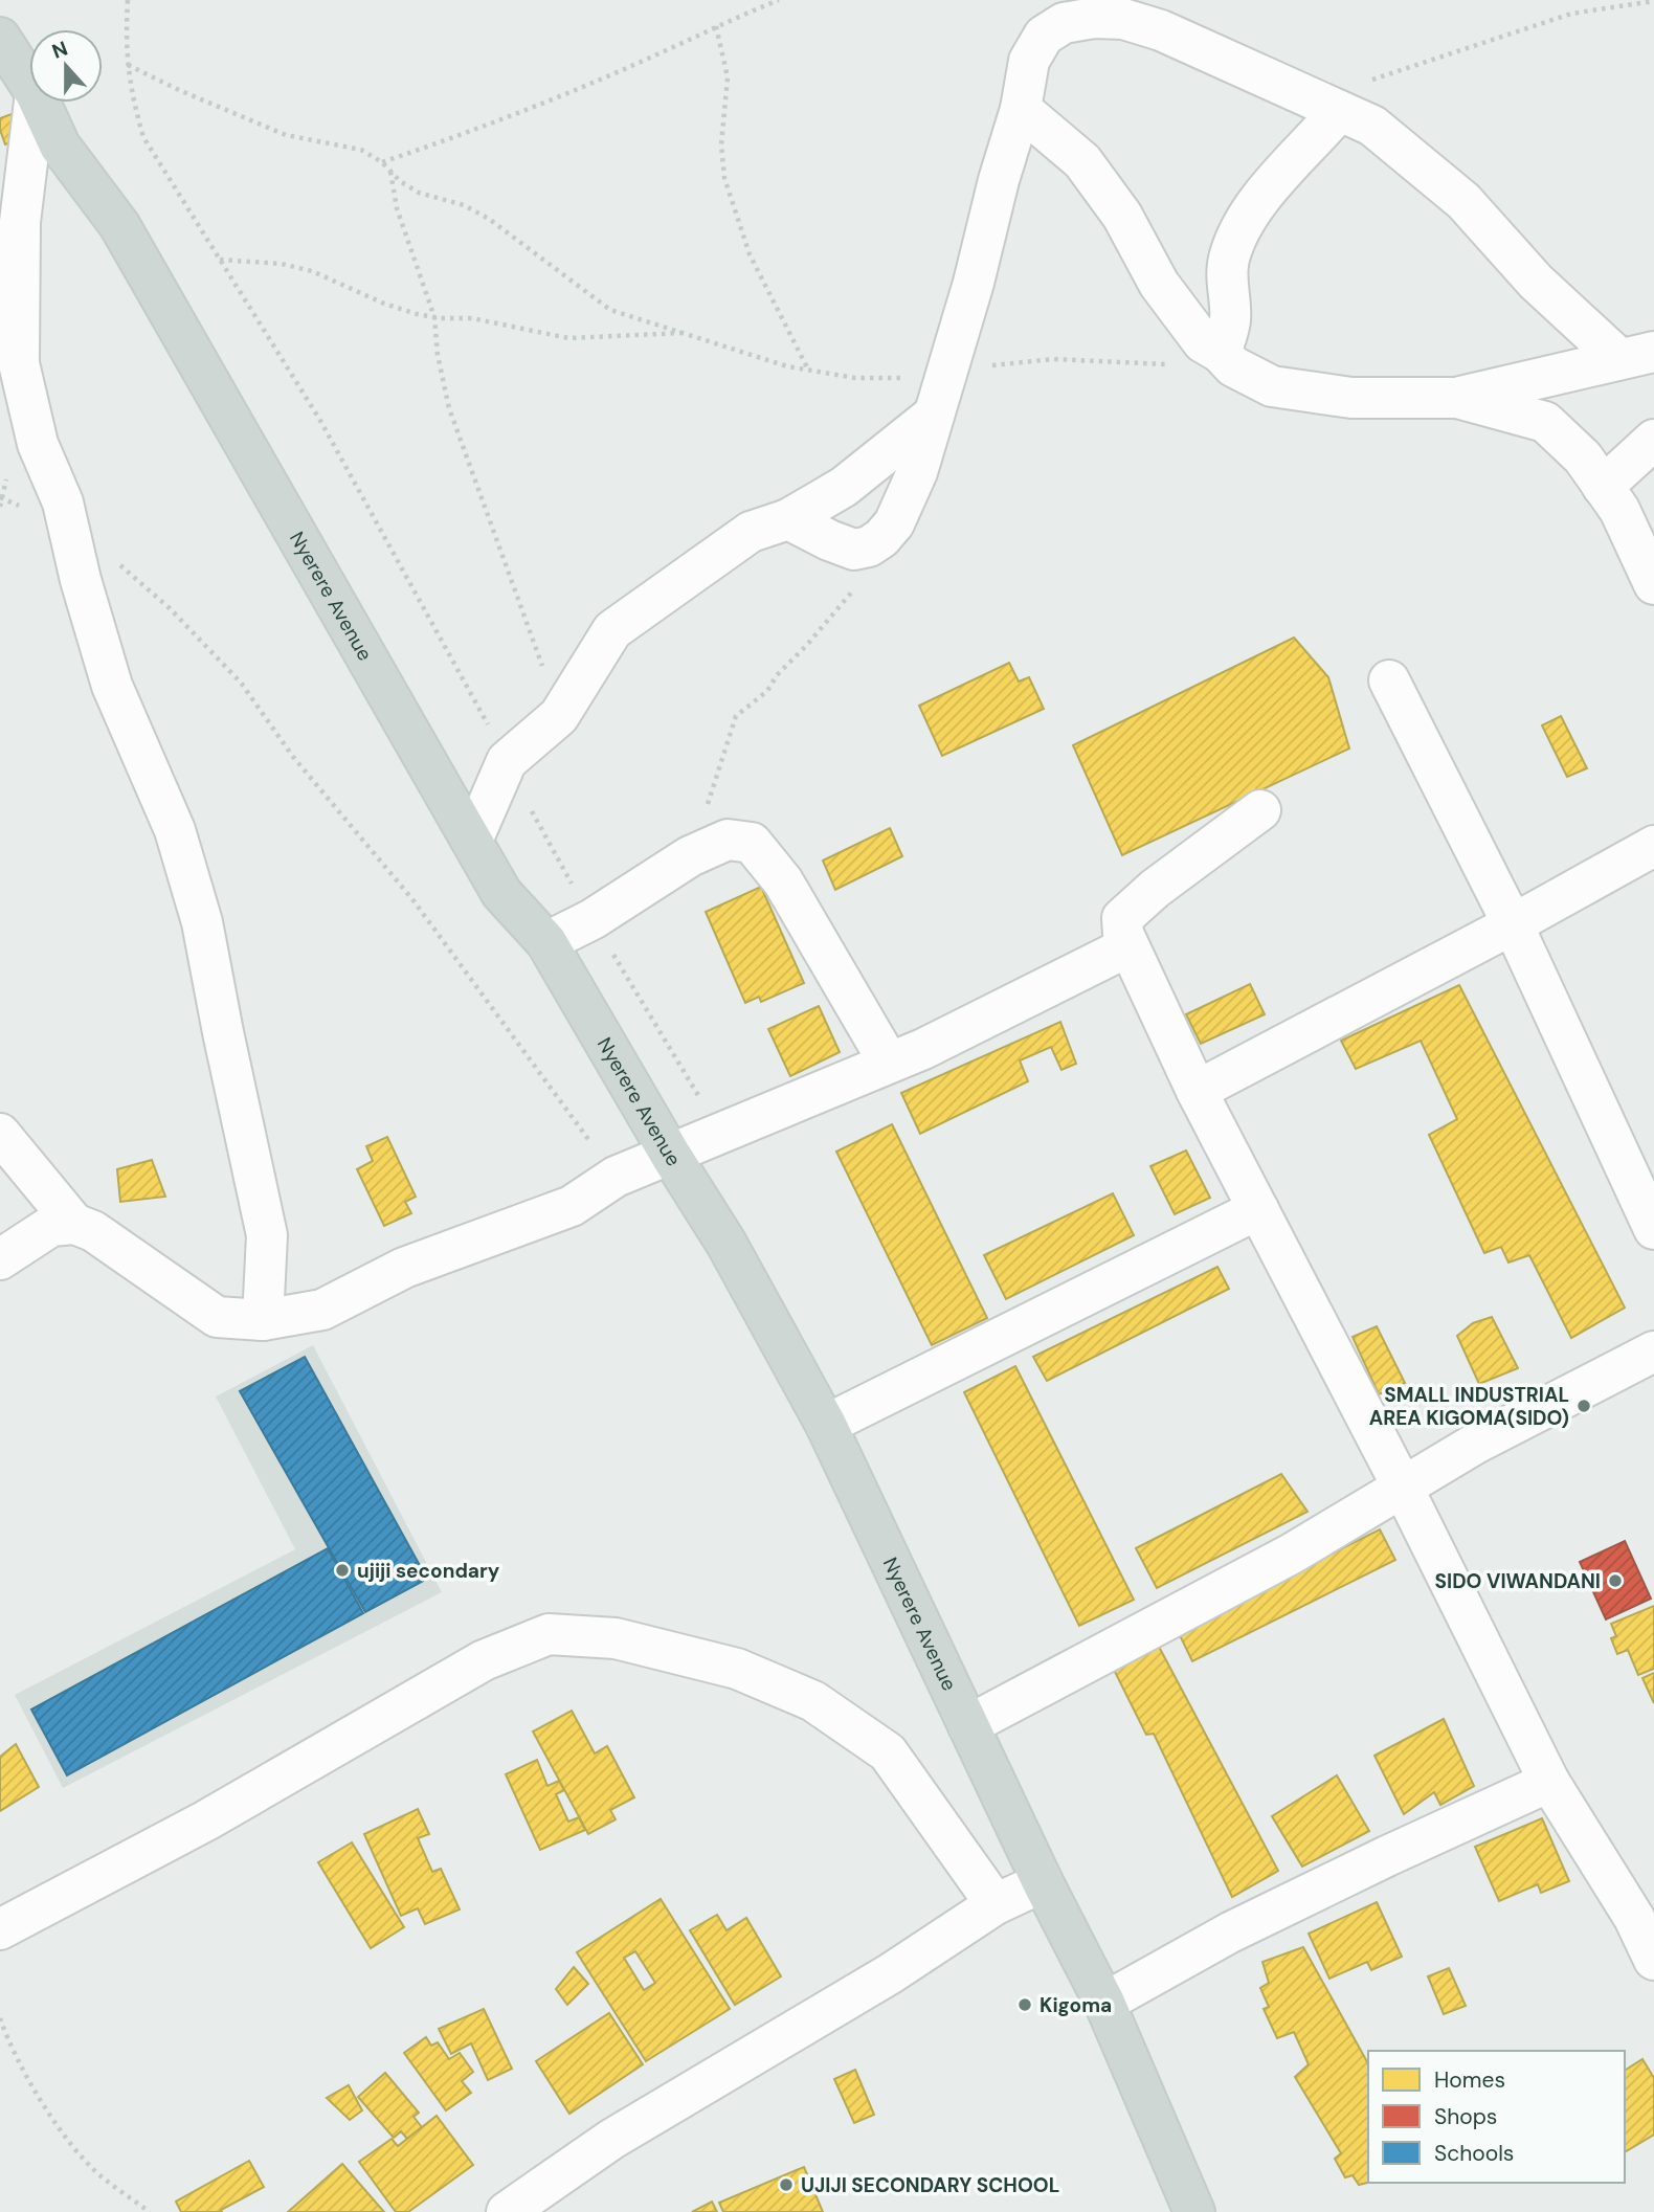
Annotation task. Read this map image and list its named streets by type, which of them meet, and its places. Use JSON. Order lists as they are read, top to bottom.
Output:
{
  "streets": {
    "main road": ["Nyerere Avenue"]
  },
  "places": [
    "SMALL INDUSTRIAL AREA KIGOMA(SIDO)",
    "ujiji secondary",
    "SIDO VIWANDANI",
    "Kigoma",
    "UJIJI SECONDARY SCHOOL"
  ],
  "legend": ["Homes", "Shops", "Schools"],
  "north": "top"
}
